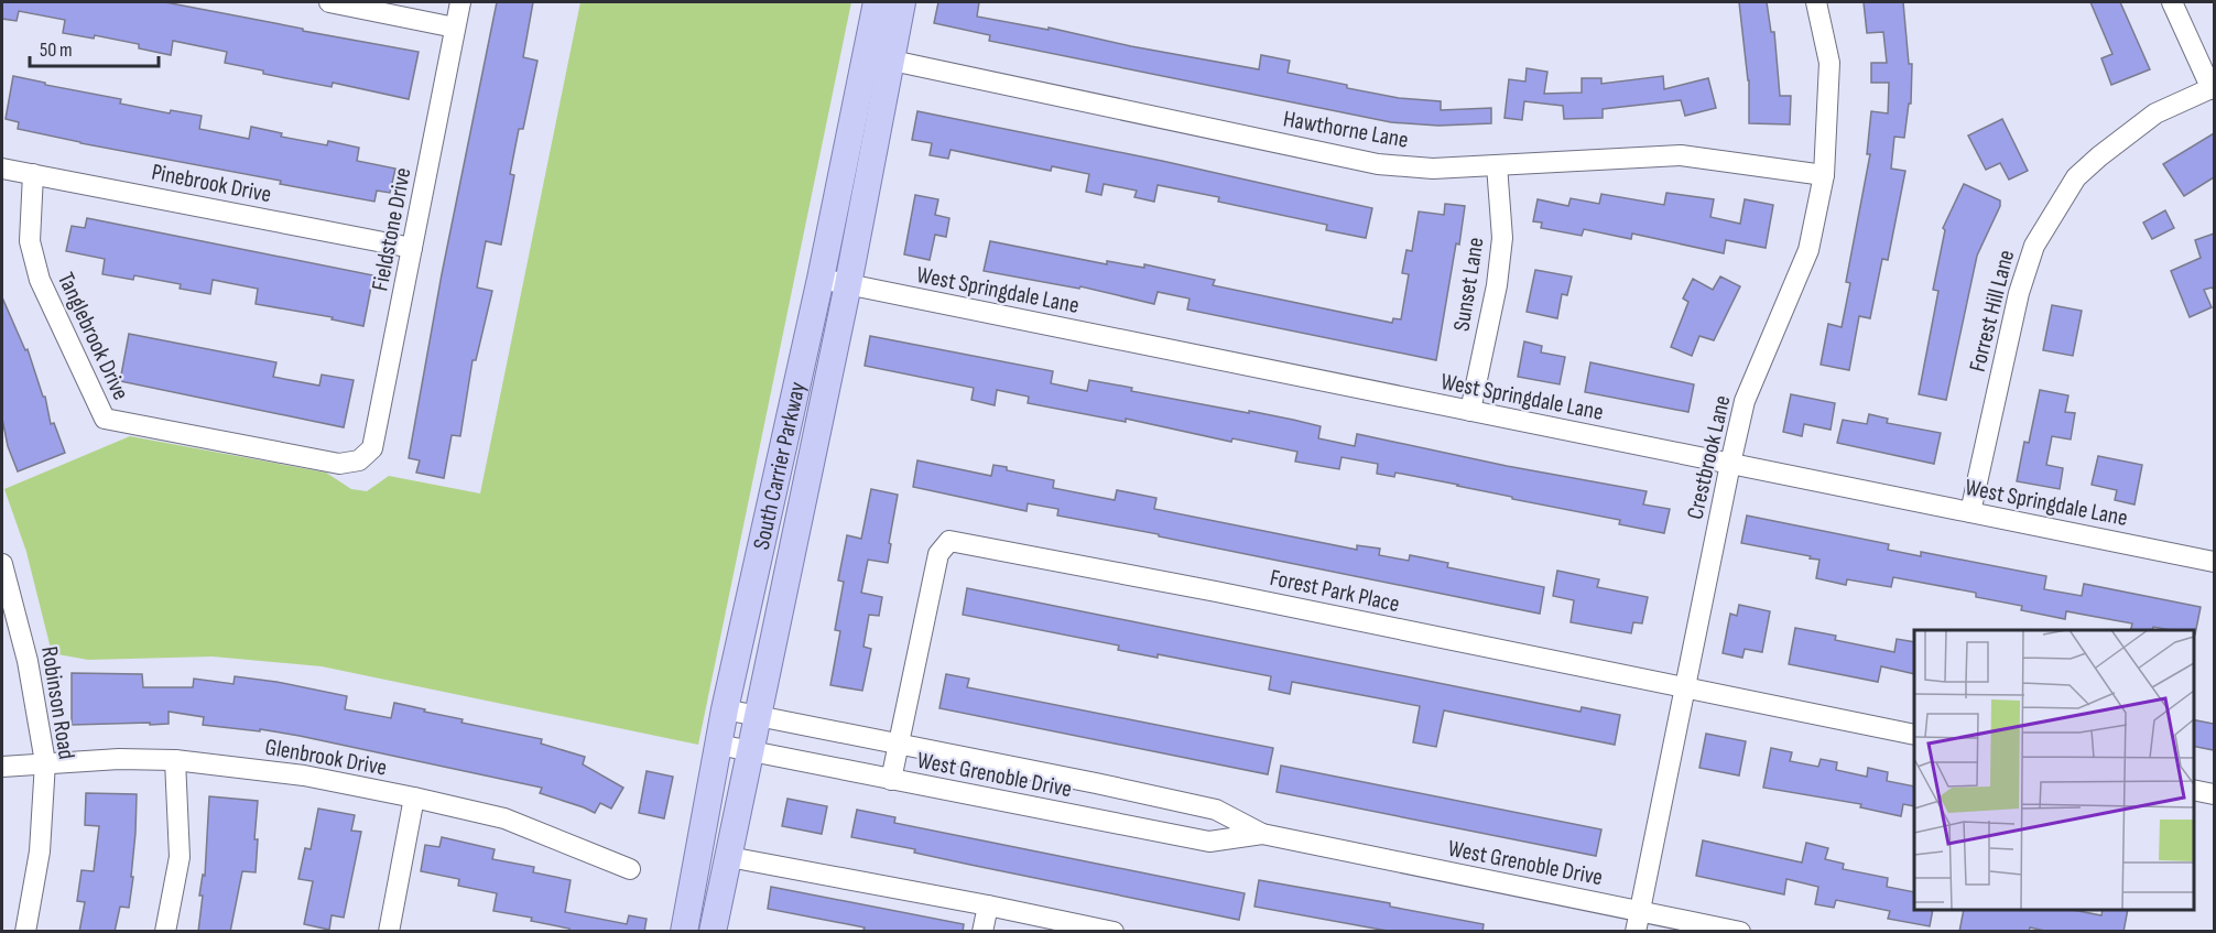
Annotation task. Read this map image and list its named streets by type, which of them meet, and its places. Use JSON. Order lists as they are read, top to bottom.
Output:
{
  "streets": {
    "main road": ["South Carrier Parkway"],
    "street": [
      "Hawthorne Lane",
      "Pinebrook Drive",
      "Fieldstone Drive",
      "Sunset Lane",
      "West Springdale Lane",
      "Forrest Hill Lane",
      "Tanglebrook Drive",
      "Crestbrook Lane",
      "Forest Park Place",
      "Robinson Road",
      "Glenbrook Drive",
      "West Grenoble Drive"
    ]
  },
  "crossings": [
    ["Hawthorne Lane", "Sunset Lane"],
    ["Hawthorne Lane", "Crestbrook Lane"],
    ["Hawthorne Lane", "South Carrier Parkway"],
    ["Pinebrook Drive", "Fieldstone Drive"],
    ["Pinebrook Drive", "Tanglebrook Drive"],
    ["Fieldstone Drive", "Tanglebrook Drive"],
    ["Sunset Lane", "West Springdale Lane"],
    ["West Springdale Lane", "Forrest Hill Lane"],
    ["West Springdale Lane", "Crestbrook Lane"],
    ["West Springdale Lane", "South Carrier Parkway"],
    ["Crestbrook Lane", "Forest Park Place"],
    ["Crestbrook Lane", "West Grenoble Drive"],
    ["South Carrier Parkway", "West Grenoble Drive"],
    ["Forest Park Place", "West Grenoble Drive"],
    ["Robinson Road", "Glenbrook Drive"]
  ],
  "scale_bar": "50 m"
}
